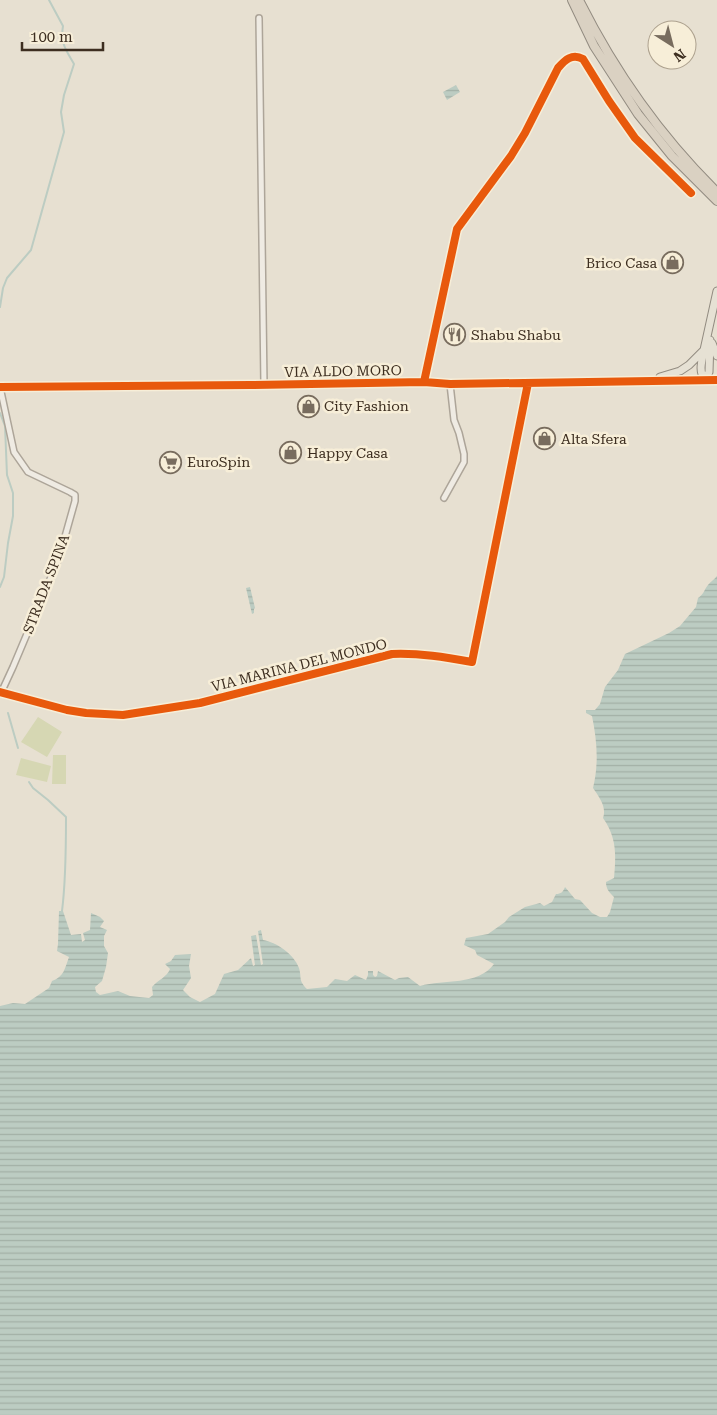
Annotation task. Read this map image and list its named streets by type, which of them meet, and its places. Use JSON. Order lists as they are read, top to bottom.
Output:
{
  "streets": {
    "main road": ["VIA ALDO MORO"],
    "street": ["STRADA SPINA", "VIA MARINA DEL MONDO"]
  },
  "crossings": [
    ["VIA ALDO MORO", "STRADA SPINA"],
    ["VIA ALDO MORO", "VIA MARINA DEL MONDO"],
    ["STRADA SPINA", "VIA MARINA DEL MONDO"]
  ],
  "places": {
    "shop": [
      "Brico Casa",
      "City Fashion",
      "Alta Sfera",
      "Happy Casa"
    ],
    "restaurant": ["Shabu Shabu"],
    "supermarket": ["EuroSpin"]
  },
  "scale_bar": "100 m",
  "north": "bottom right"
}
